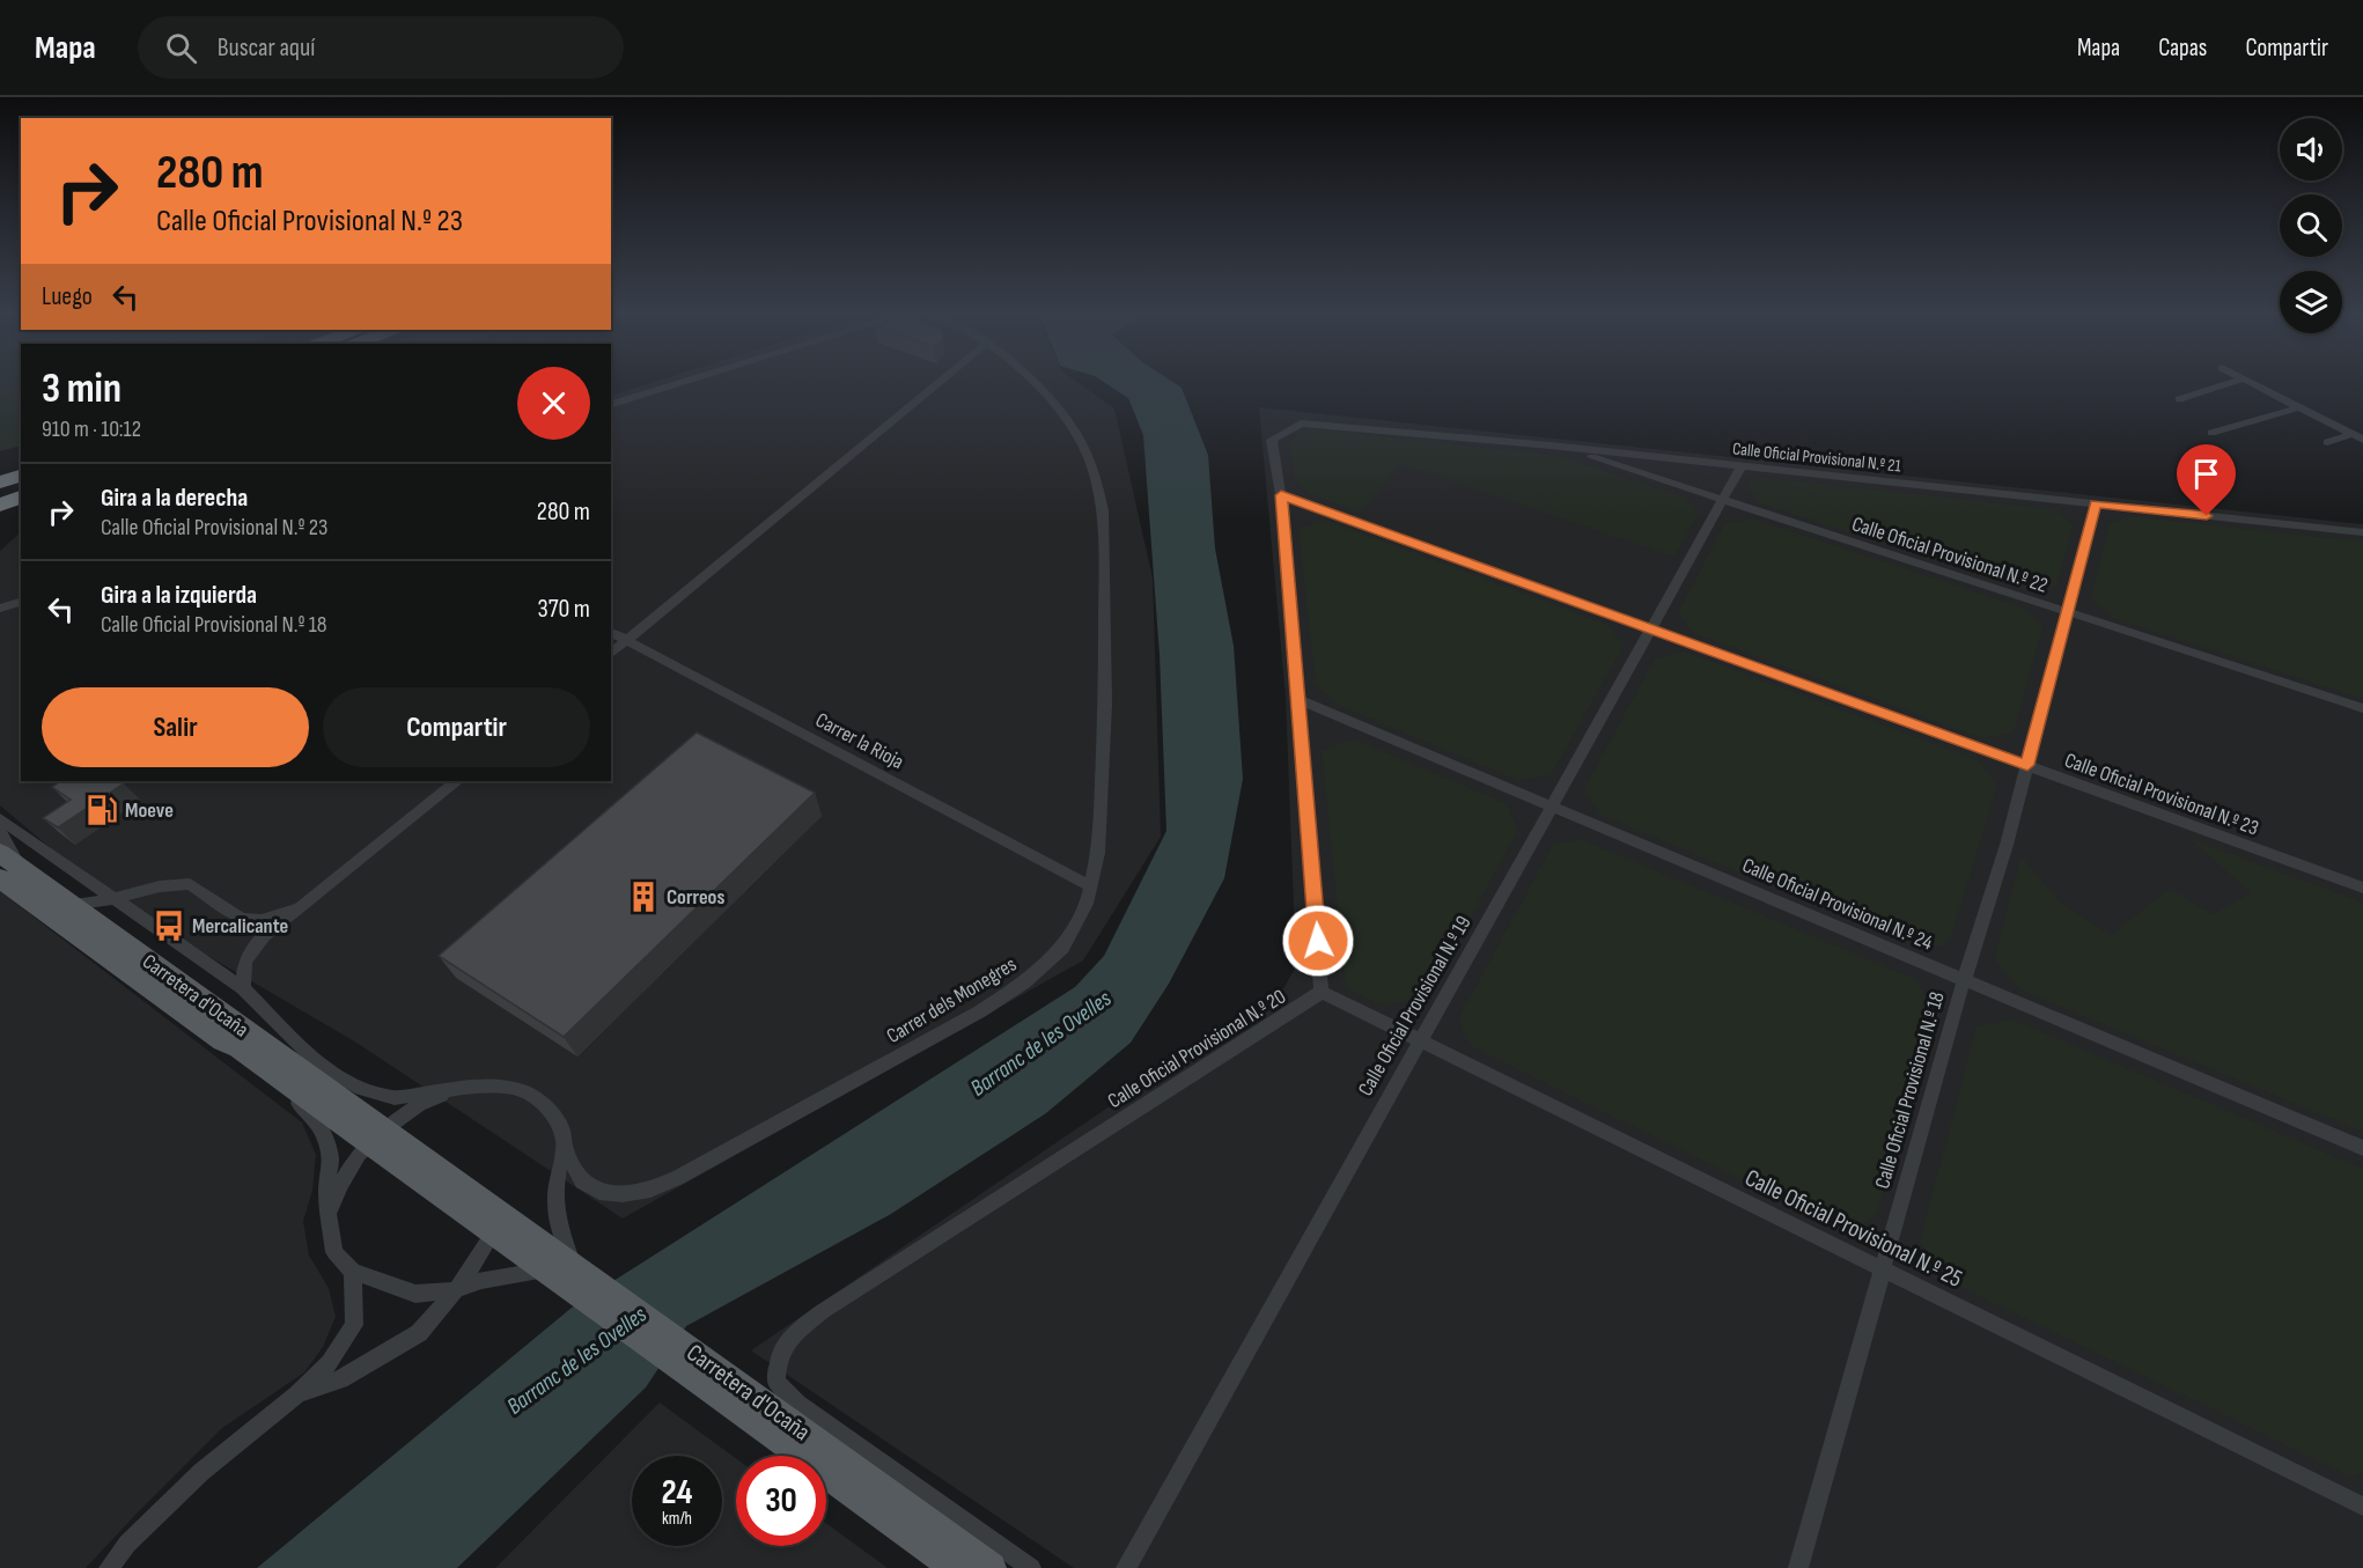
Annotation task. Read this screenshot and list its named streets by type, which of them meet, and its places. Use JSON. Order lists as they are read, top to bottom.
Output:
{
  "streets": {
    "main road": ["Carretera d'Ocaña"],
    "street": [
      "Calle Oficial Provisional N.º 21",
      "Calle Oficial Provisional N.º 22",
      "Carrer la Rioja",
      "Calle Oficial Provisional N.º 23",
      "Calle Oficial Provisional N.º 24",
      "Carrer dels Monegres",
      "Calle Oficial Provisional N.º 19",
      "Calle Oficial Provisional N.º 20",
      "Calle Oficial Provisional N.º 18",
      "Calle Oficial Provisional N.º 25"
    ]
  },
  "crossings": [
    ["Calle Oficial Provisional N.º 21", "Calle Oficial Provisional N.º 22"],
    ["Calle Oficial Provisional N.º 21", "Calle Oficial Provisional N.º 23"],
    ["Calle Oficial Provisional N.º 21", "Calle Oficial Provisional N.º 19"],
    ["Calle Oficial Provisional N.º 21", "Calle Oficial Provisional N.º 18"],
    ["Calle Oficial Provisional N.º 22", "Calle Oficial Provisional N.º 19"],
    ["Calle Oficial Provisional N.º 22", "Calle Oficial Provisional N.º 18"],
    ["Carrer la Rioja", "Carrer dels Monegres"],
    ["Calle Oficial Provisional N.º 23", "Calle Oficial Provisional N.º 19"],
    ["Calle Oficial Provisional N.º 23", "Calle Oficial Provisional N.º 18"],
    ["Calle Oficial Provisional N.º 24", "Calle Oficial Provisional N.º 19"],
    ["Calle Oficial Provisional N.º 24", "Calle Oficial Provisional N.º 18"],
    ["Carretera d'Ocaña", "Carrer dels Monegres"],
    ["Carretera d'Ocaña", "Calle Oficial Provisional N.º 20"],
    ["Calle Oficial Provisional N.º 19", "Calle Oficial Provisional N.º 25"],
    ["Calle Oficial Provisional N.º 20", "Calle Oficial Provisional N.º 25"],
    ["Calle Oficial Provisional N.º 18", "Calle Oficial Provisional N.º 25"]
  ],
  "water": ["Barranc de les Ovelles"],
  "places": {
    "fuel station": ["Moeve"],
    "building": ["Correos"],
    "bus stop": ["Mercalicante"]
  },
  "page": {
    "header": "Mapa",
    "search": "Buscar aquí",
    "nav": ["Mapa", "Capas", "Compartir"],
    "turn": ["280 m", "Calle Oficial Provisional N.º 23"],
    "then": "Luego",
    "heading": ["3 min", "910 m · 10:12"],
    "list": [
      {
        "name": "Gira a la derecha",
        "note": "Calle Oficial Provisional N.º 23",
        "value": "280 m"
      },
      {
        "name": "Gira a la izquierda",
        "note": "Calle Oficial Provisional N.º 18",
        "value": "370 m"
      }
    ],
    "buttons": ["Salir", "Compartir"],
    "speed": "24 km/h",
    "limit": "30"
  }
}
